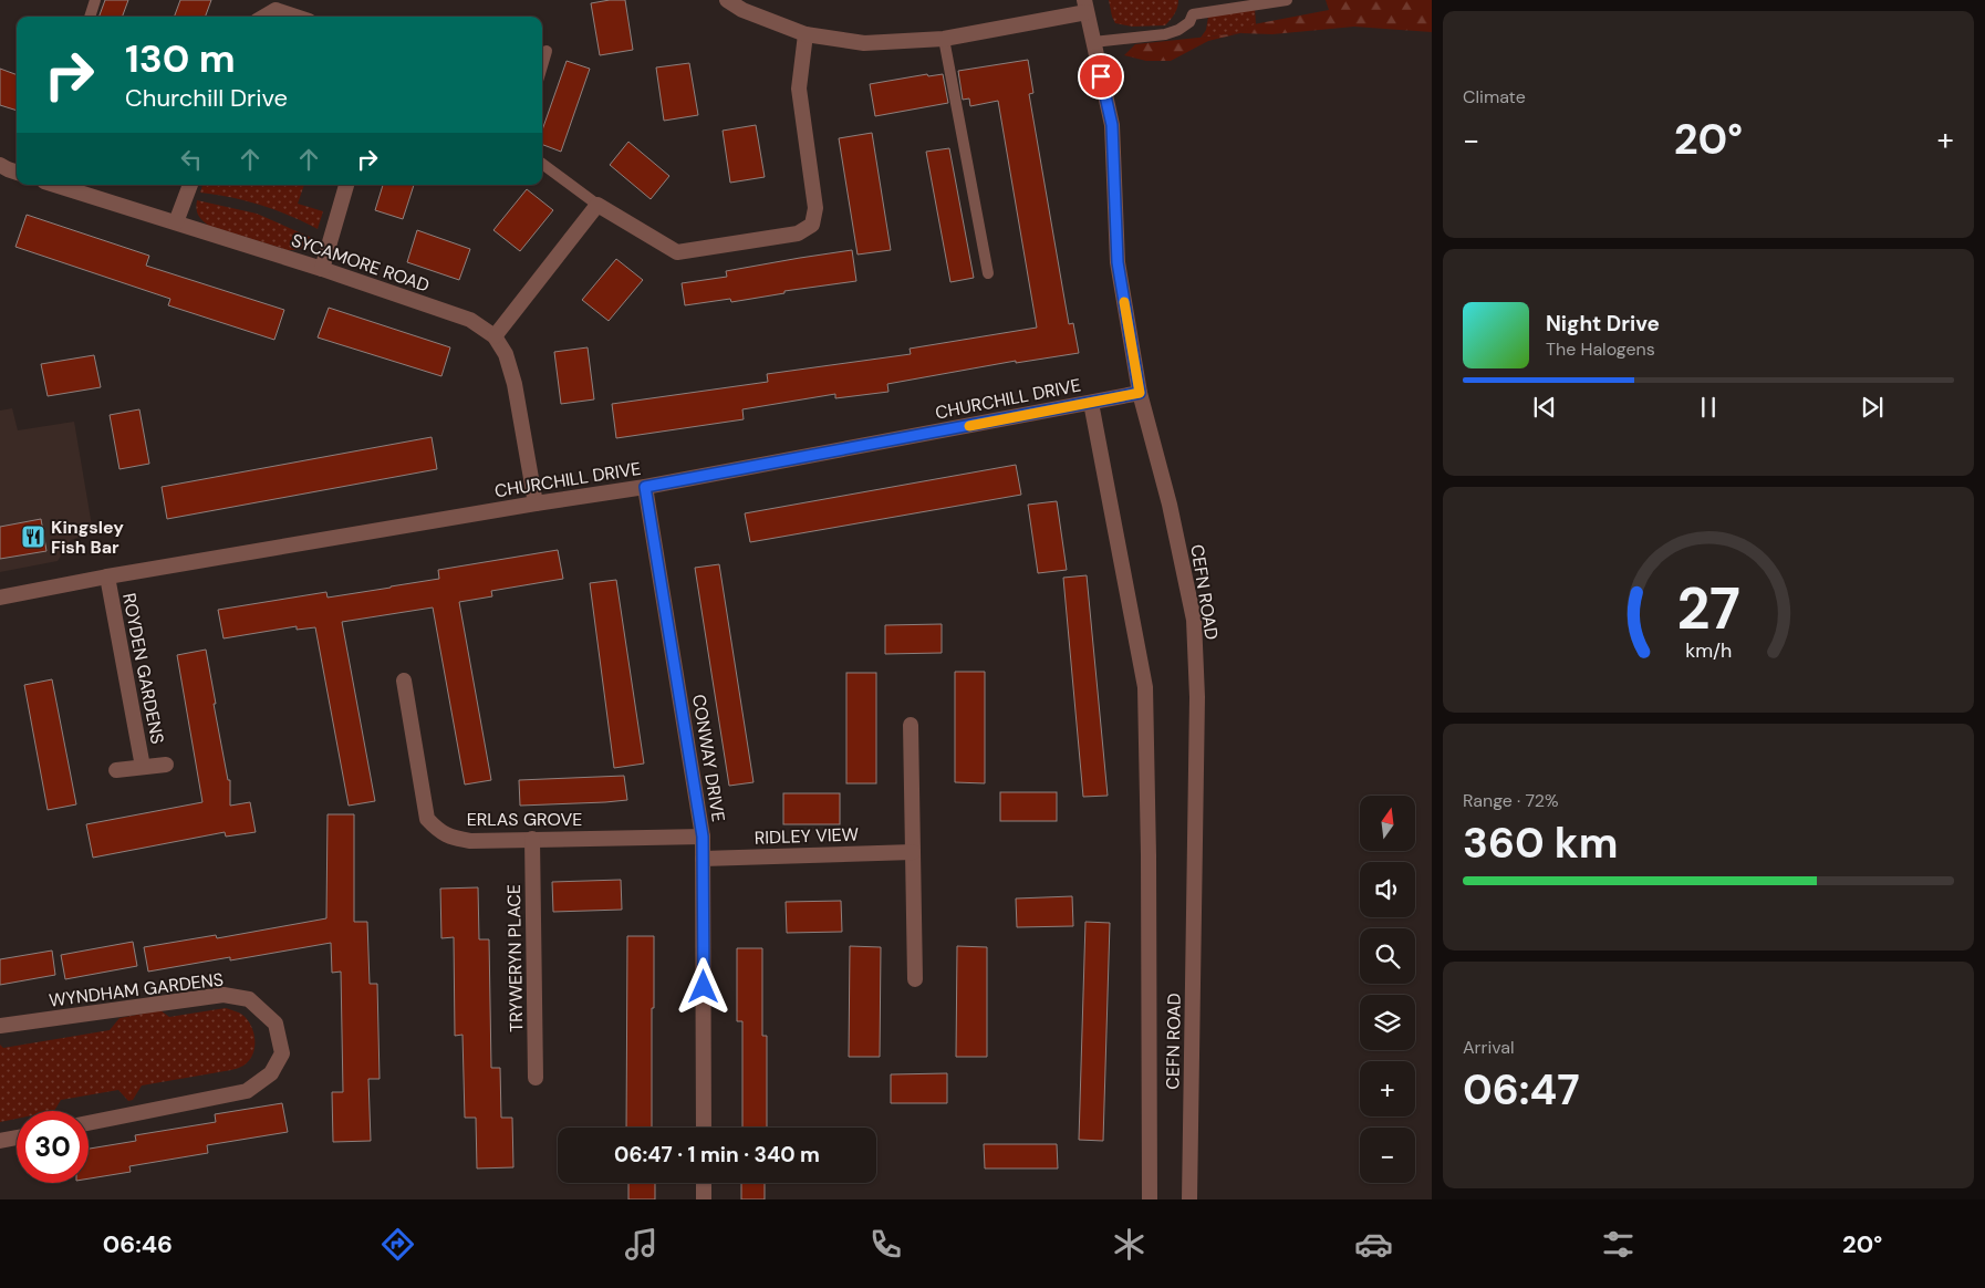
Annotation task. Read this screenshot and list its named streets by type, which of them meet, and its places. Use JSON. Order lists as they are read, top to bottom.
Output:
{
  "streets": {
    "street": [
      "SYCAMORE ROAD",
      "CHURCHILL DRIVE",
      "CEFN ROAD",
      "ROYDEN GARDENS",
      "CONWAY DRIVE",
      "ERLAS GROVE",
      "RIDLEY VIEW",
      "TRYWERYN PLACE",
      "WYNDHAM GARDENS"
    ]
  },
  "crossings": [
    ["SYCAMORE ROAD", "CHURCHILL DRIVE"],
    ["CHURCHILL DRIVE", "CEFN ROAD"],
    ["CHURCHILL DRIVE", "ROYDEN GARDENS"],
    ["CHURCHILL DRIVE", "CONWAY DRIVE"],
    ["CONWAY DRIVE", "ERLAS GROVE"],
    ["CONWAY DRIVE", "RIDLEY VIEW"],
    ["ERLAS GROVE", "TRYWERYN PLACE"]
  ],
  "places": {
    "restaurant": ["Kingsley Fish Bar"]
  },
  "north": "top",
  "page": {
    "tile": [
      "Climate",
      ["Range · 72%", "360 km"],
      ["Arrival", "06:47"]
    ],
    "turn": ["130 m", "Churchill Drive"],
    "heat": ["−", "20°", "+"],
    "song": ["Night Drive", "The Halogens"],
    "map_buttons": ["+", "−"],
    "limit": "30",
    "trip": "06:47 · 1 min · 340 m",
    "tabs": ["06:46", "20°"],
    "gauge": ["27", "km/h"]
  }
}
